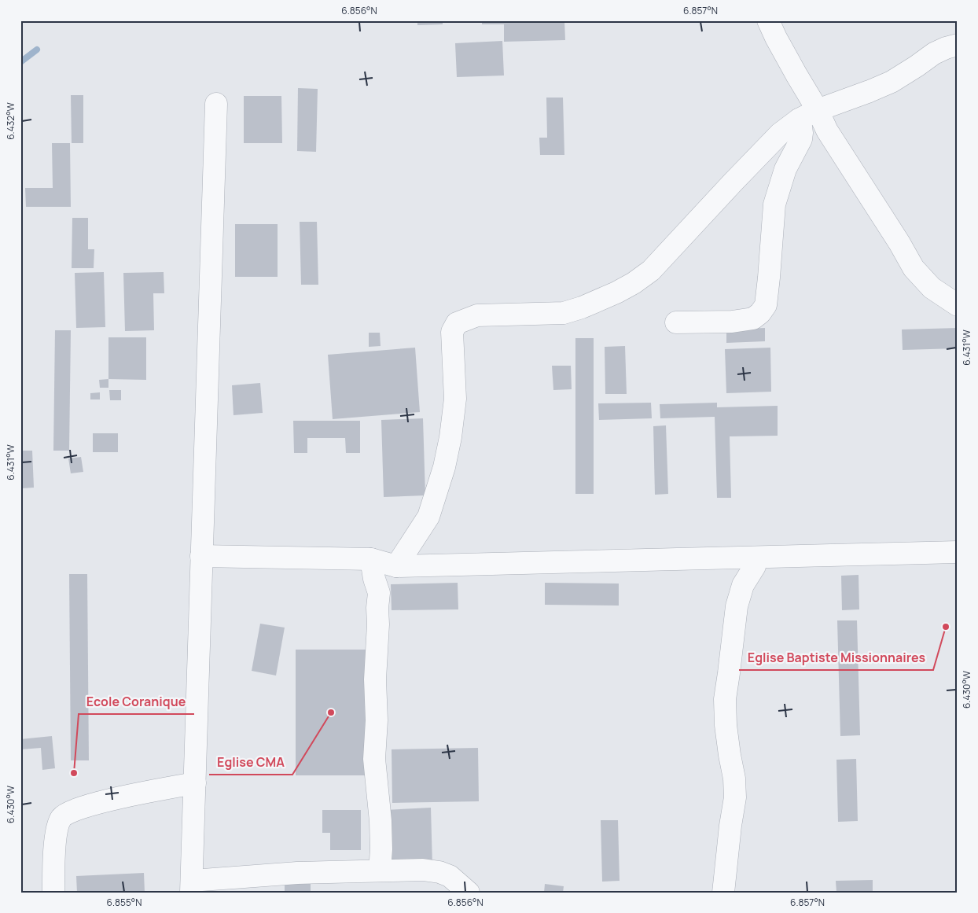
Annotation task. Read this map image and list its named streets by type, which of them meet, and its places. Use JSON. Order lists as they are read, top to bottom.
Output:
{
  "places": ["Eglise Baptiste Missionnaires", "Eglise CMA", "Ecole Coranique"],
  "coordinates": [
    "6.856°N",
    "6.857°N",
    "6.432°W",
    "6.431°W",
    "6.430°W",
    "6.855°N"
  ]
}
